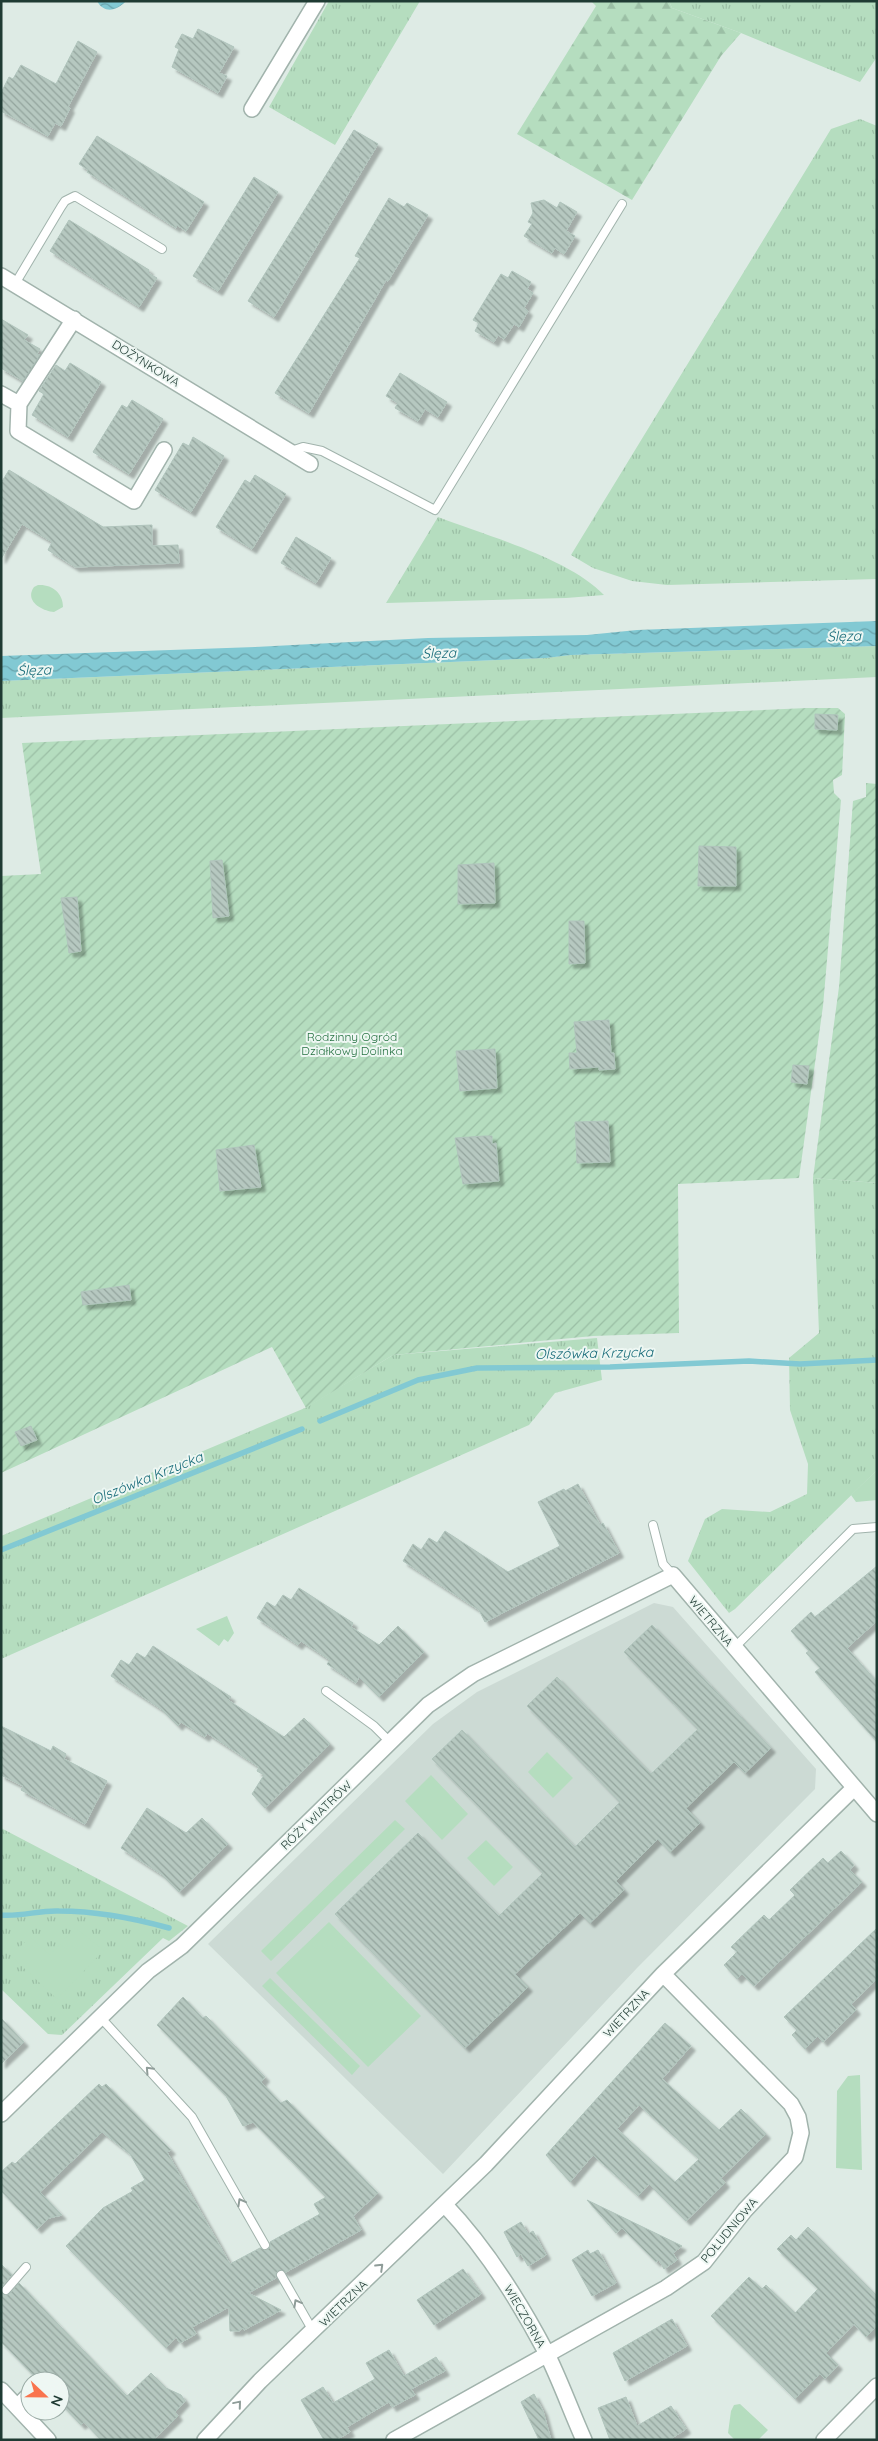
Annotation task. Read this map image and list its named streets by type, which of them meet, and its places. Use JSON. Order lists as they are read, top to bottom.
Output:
{
  "streets": {
    "street": [
      "DOŻYNKOWA",
      "WIETRZNA",
      "RÓŻY WIATRÓW",
      "POŁUDNIOWA",
      "WIECZORNA"
    ]
  },
  "crossings": [
    ["WIETRZNA", "RÓŻY WIATRÓW"],
    ["WIETRZNA", "POŁUDNIOWA"],
    ["WIETRZNA", "WIECZORNA"],
    ["POŁUDNIOWA", "WIECZORNA"]
  ],
  "water": ["Ślęza", "Olszówka Krzycka"],
  "parks": ["Rodzinny Ogród Działkowy Dolinka"],
  "north": "right"
}
